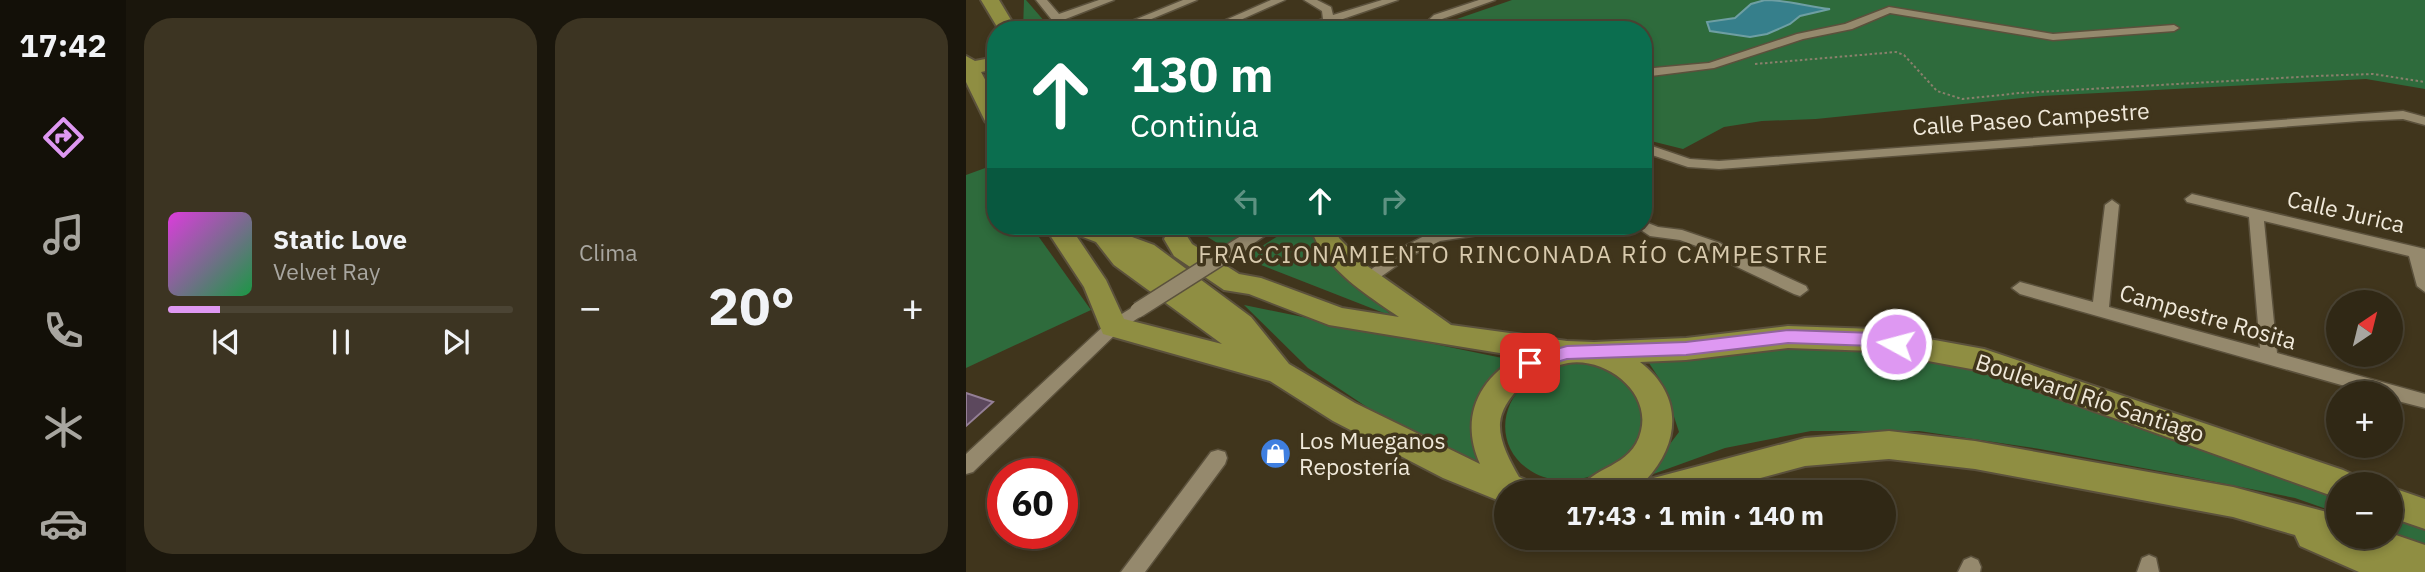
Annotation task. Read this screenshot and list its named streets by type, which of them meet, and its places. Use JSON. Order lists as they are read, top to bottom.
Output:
{
  "streets": {
    "main road": ["Boulevard Río Santiago"],
    "street": ["Calle Paseo Campestre", "Calle Jurica", "Campestre Rosita"]
  },
  "districts": ["FRACCIONAMIENTO RINCONADA RÍO CAMPESTRE"],
  "places": {
    "shop": ["Los Mueganos Repostería"]
  },
  "north": "top right",
  "page": {
    "tabs": "17:42",
    "tile": "Clima",
    "turn": ["130 m", "Continúa"],
    "song": ["Static Love", "Velvet Ray"],
    "heat": ["−", "20°", "+"],
    "map_buttons": ["+", "−"],
    "limit": "60",
    "trip": "17:43 · 1 min · 140 m"
  }
}
